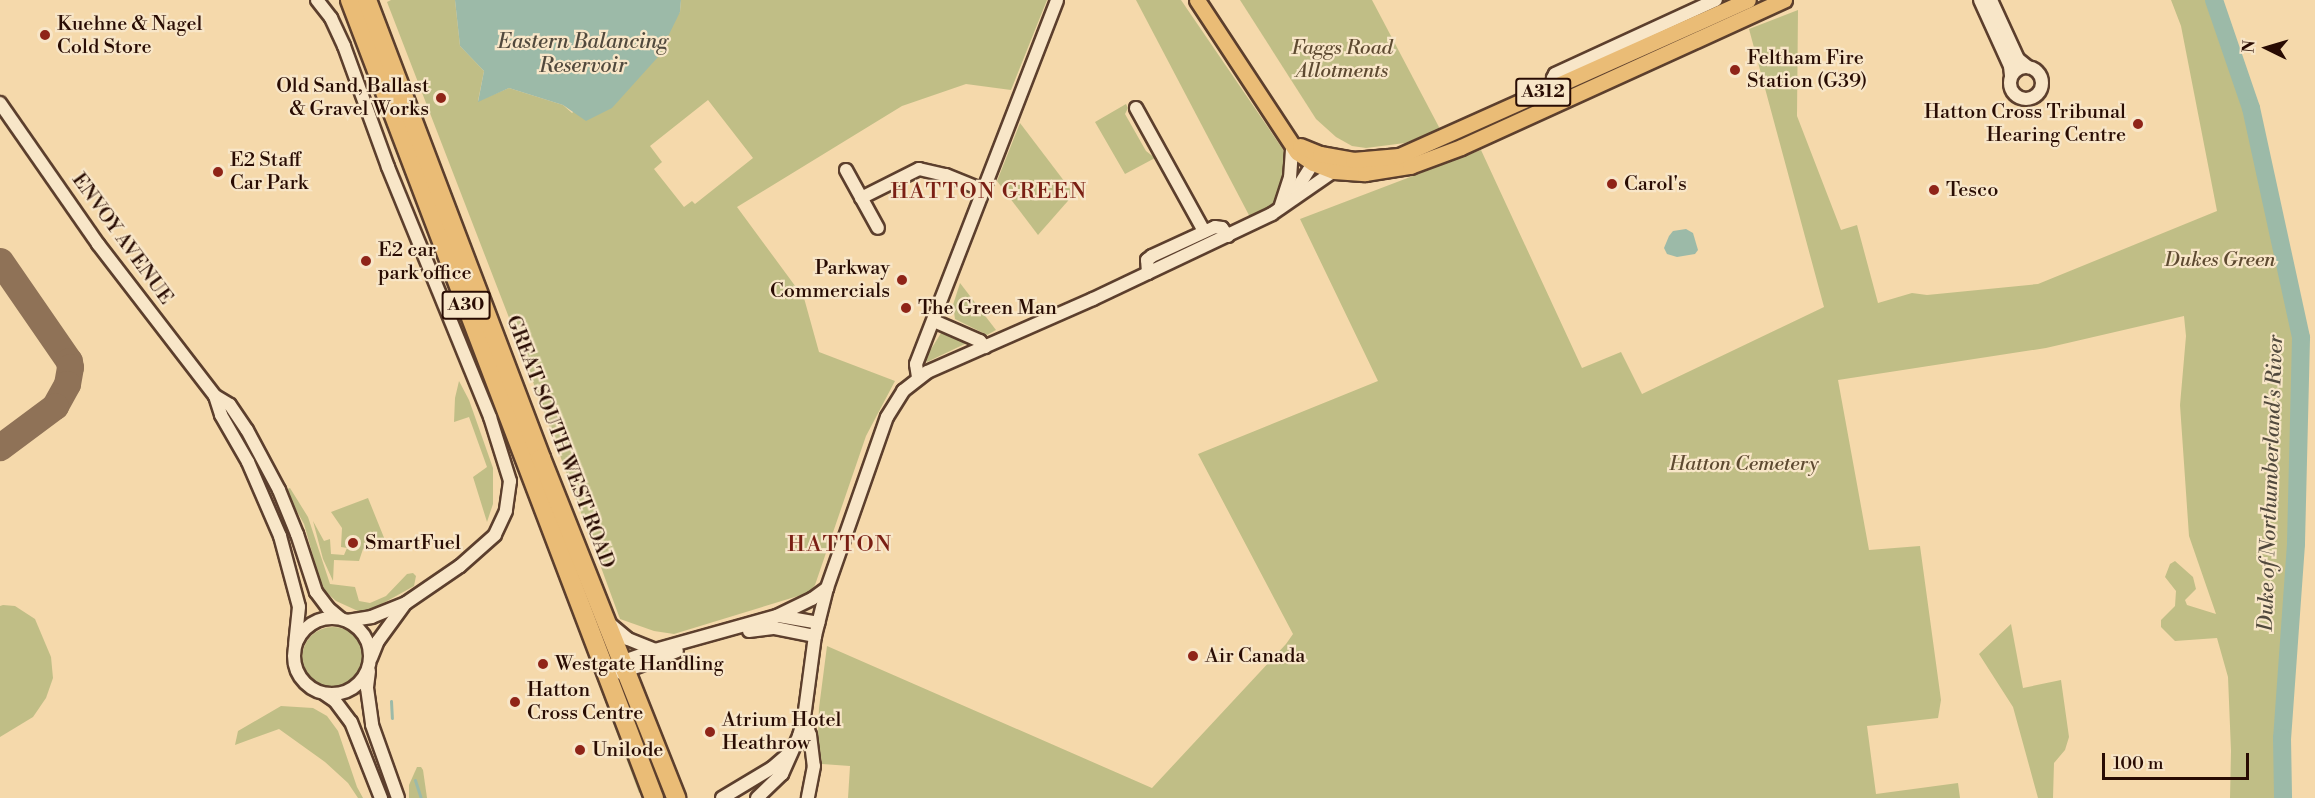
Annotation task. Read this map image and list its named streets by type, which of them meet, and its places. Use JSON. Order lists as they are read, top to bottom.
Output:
{
  "streets": {
    "highway": ["A30", "GREAT SOUTH WEST ROAD"],
    "main road": ["A312"],
    "street": ["ENVOY AVENUE"]
  },
  "districts": ["HATTON GREEN", "HATTON"],
  "water": ["Eastern Balancing Reservoir", "Duke of Northumberland's River"],
  "parks": ["Faggs Road Allotments", "Dukes Green", "Hatton Cemetery"],
  "places": [
    "Kuehne & Nagel Cold Store",
    "Feltham Fire Station (G39)",
    "Old Sand, Ballast & Gravel Works",
    "Hatton Cross Tribunal Hearing Centre",
    "E2 Staff Car Park",
    "Carol's",
    "Tesco",
    "E2 car park office",
    "Parkway Commercials",
    "The Green Man",
    "SmartFuel",
    "Air Canada",
    "Westgate Handling",
    "Hatton Cross Centre",
    "Atrium Hotel Heathrow",
    "Unilode"
  ],
  "scale_bar": "100 m",
  "north": "left"
}
